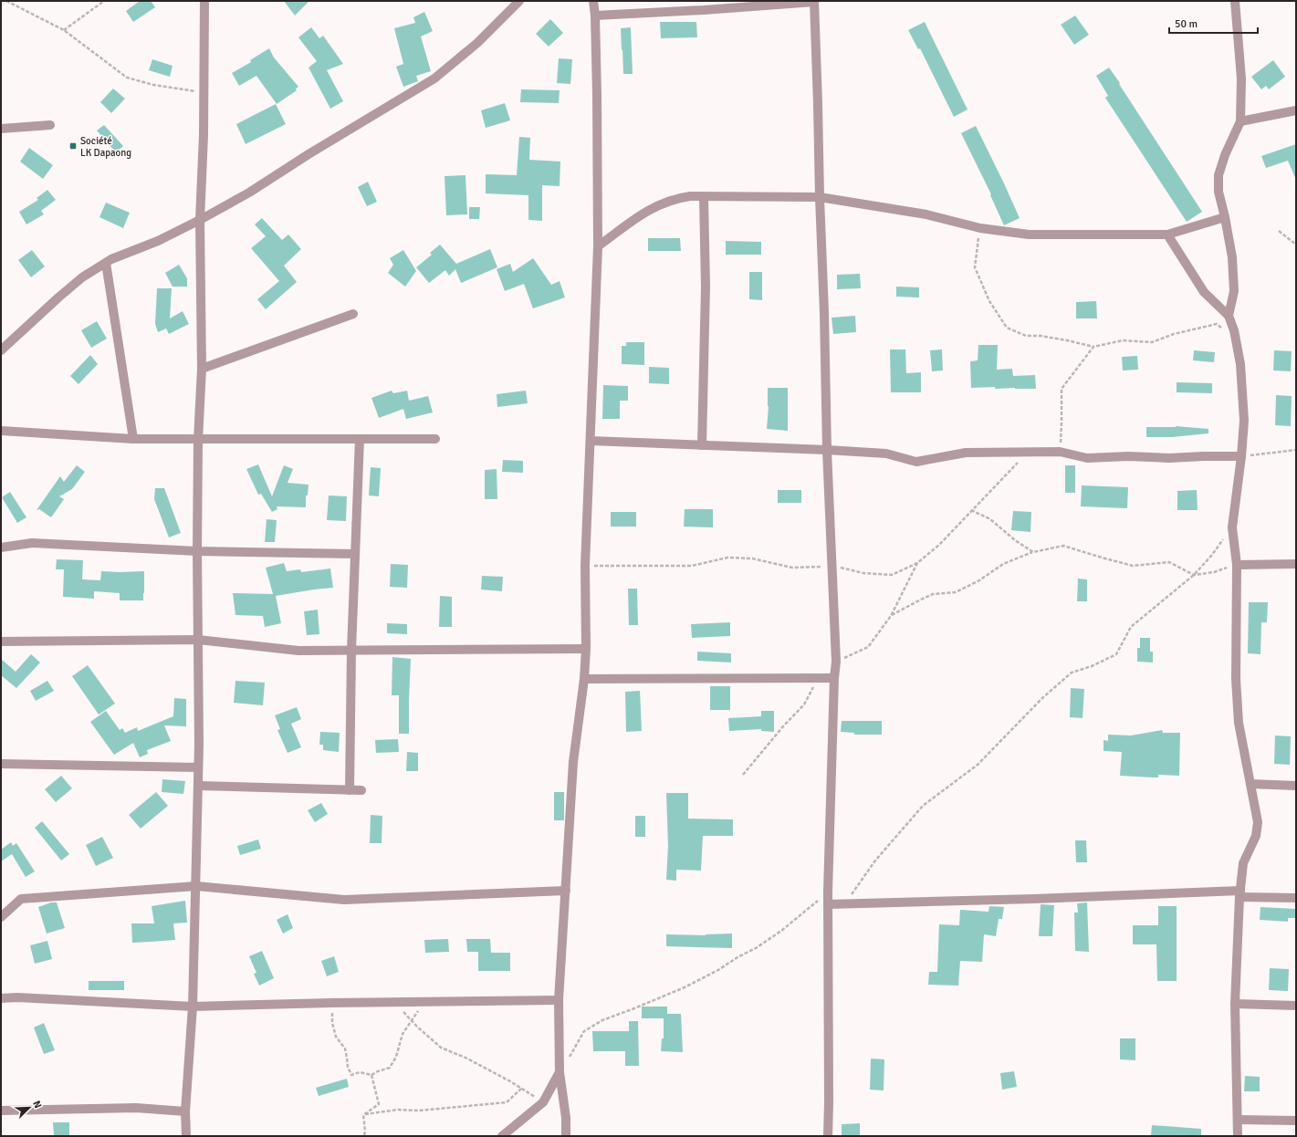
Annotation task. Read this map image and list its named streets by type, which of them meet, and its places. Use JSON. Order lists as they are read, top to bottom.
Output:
{
  "places": {
    "transit": ["Société LK Dapaong"]
  },
  "scale_bar": "50 m",
  "north": "top right"
}
